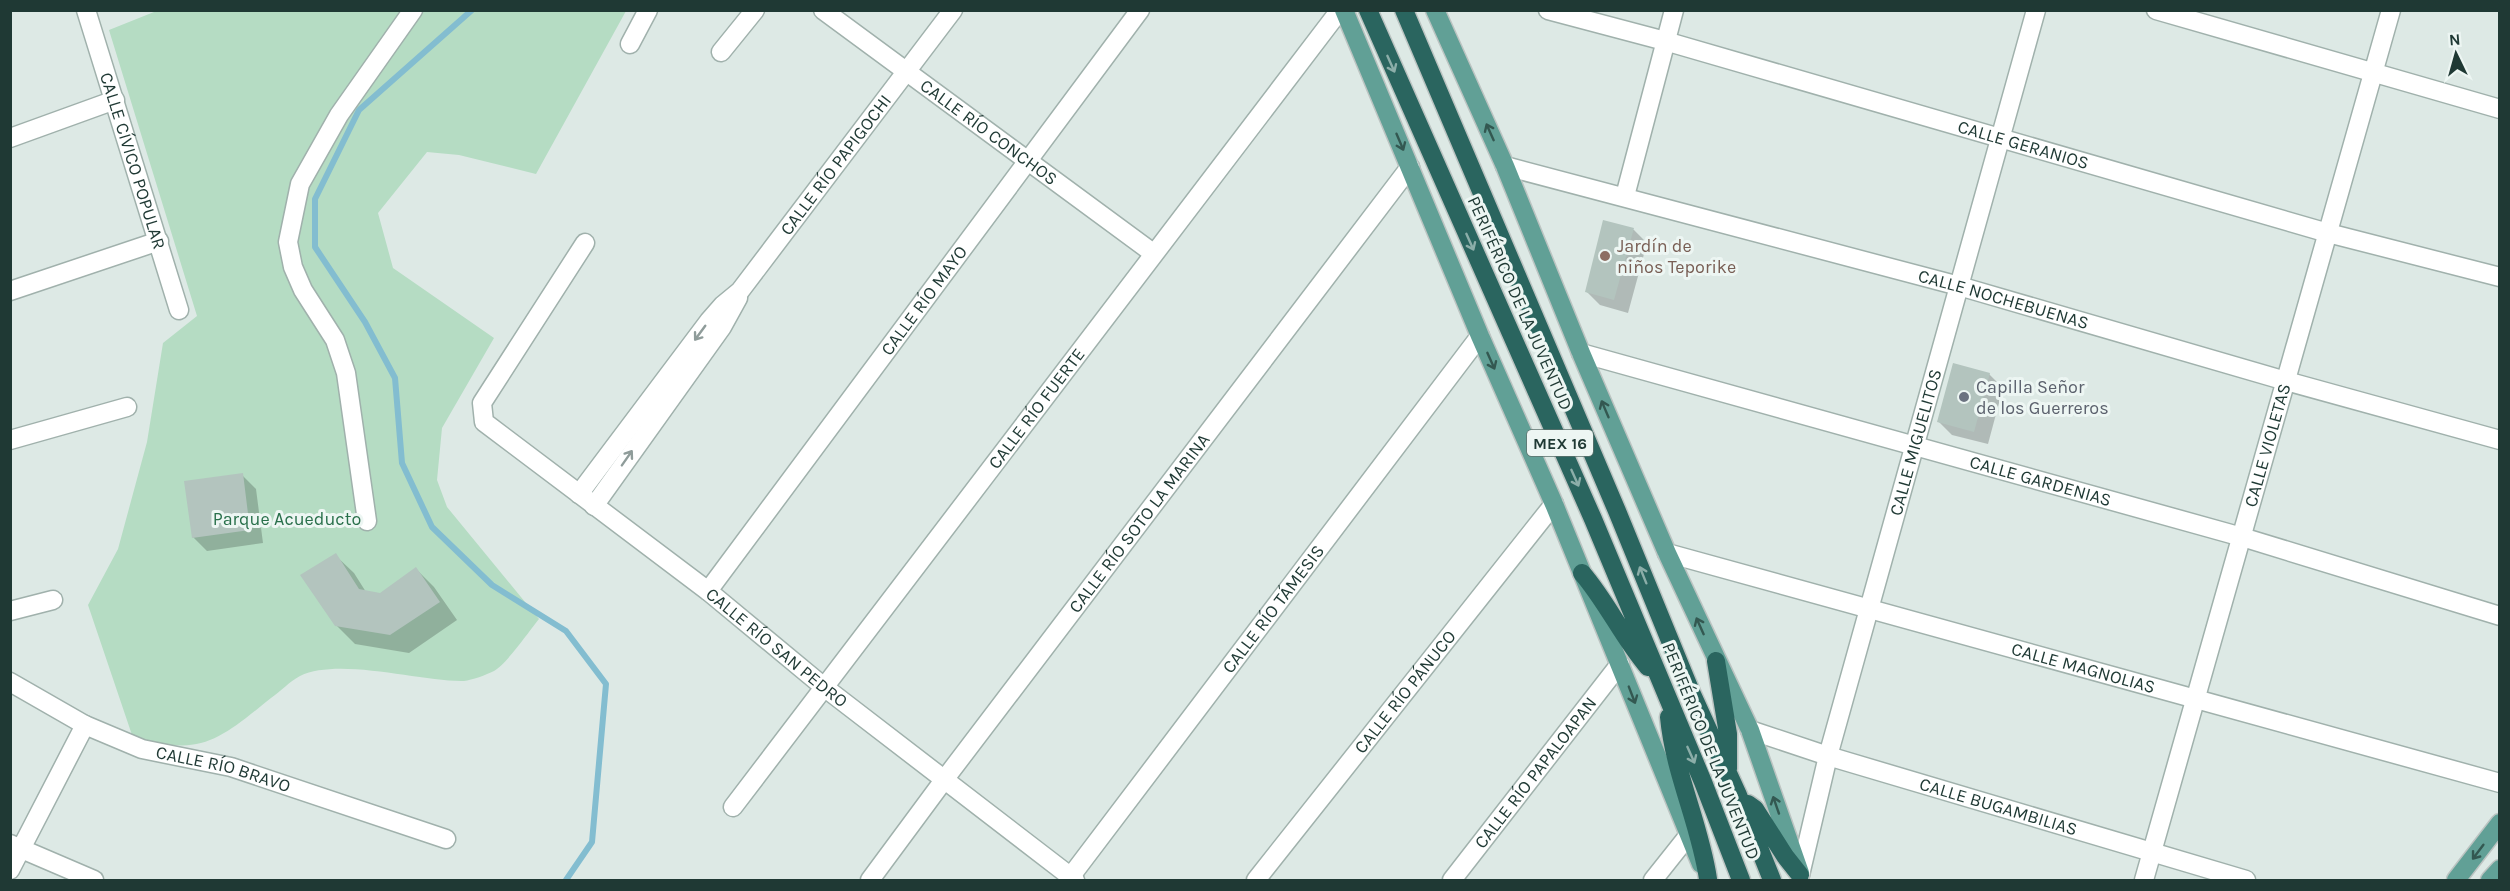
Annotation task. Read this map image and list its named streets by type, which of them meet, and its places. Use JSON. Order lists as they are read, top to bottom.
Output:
{
  "streets": {
    "highway": ["PERIFÉRICO DE LA JUVENTUD", "MEX 16"],
    "street": [
      "CALLE RÍO CONCHOS",
      "CALLE GERANIOS",
      "CALLE CÍVICO POPULAR",
      "CALLE RÍO PAPIGOCHI",
      "CALLE NOCHEBUENAS",
      "CALLE RÍO MAYO",
      "CALLE RÍO FUERTE",
      "CALLE MIGUELITOS",
      "CALLE VIOLETAS",
      "CALLE GARDENIAS",
      "CALLE RÍO SOTO LA MARINA",
      "CALLE RÍO TÁMESIS",
      "CALLE RÍO SAN PEDRO",
      "CALLE MAGNOLIAS",
      "CALLE RÍO PÁNUCO",
      "CALLE RÍO BRAVO",
      "CALLE RÍO PAPALOAPAN",
      "CALLE BUGAMBILIAS"
    ]
  },
  "crossings": [
    ["CALLE RÍO CONCHOS", "CALLE RÍO PAPIGOCHI"],
    ["CALLE RÍO CONCHOS", "CALLE RÍO MAYO"],
    ["CALLE RÍO CONCHOS", "CALLE RÍO FUERTE"],
    ["CALLE GERANIOS", "CALLE MIGUELITOS"],
    ["CALLE GERANIOS", "CALLE VIOLETAS"],
    ["CALLE RÍO PAPIGOCHI", "CALLE RÍO SAN PEDRO"],
    ["CALLE NOCHEBUENAS", "PERIFÉRICO DE LA JUVENTUD"],
    ["CALLE NOCHEBUENAS", "CALLE MIGUELITOS"],
    ["CALLE NOCHEBUENAS", "CALLE VIOLETAS"],
    ["CALLE RÍO MAYO", "CALLE RÍO SAN PEDRO"],
    ["PERIFÉRICO DE LA JUVENTUD", "CALLE MIGUELITOS"],
    ["PERIFÉRICO DE LA JUVENTUD", "CALLE GARDENIAS"],
    ["PERIFÉRICO DE LA JUVENTUD", "CALLE MAGNOLIAS"],
    ["PERIFÉRICO DE LA JUVENTUD", "CALLE BUGAMBILIAS"],
    ["CALLE RÍO FUERTE", "CALLE RÍO SAN PEDRO"],
    ["CALLE MIGUELITOS", "CALLE GARDENIAS"],
    ["CALLE MIGUELITOS", "CALLE MAGNOLIAS"],
    ["CALLE MIGUELITOS", "CALLE BUGAMBILIAS"],
    ["CALLE VIOLETAS", "CALLE GARDENIAS"],
    ["CALLE VIOLETAS", "CALLE MAGNOLIAS"],
    ["CALLE VIOLETAS", "CALLE BUGAMBILIAS"],
    ["CALLE RÍO SOTO LA MARINA", "CALLE RÍO SAN PEDRO"],
    ["CALLE RÍO TÁMESIS", "CALLE RÍO SAN PEDRO"]
  ],
  "parks": ["Parque Acueducto"],
  "places": ["Jardín de niños Teporike", "Capilla Señor de los Guerreros"],
  "north": "top"
}
